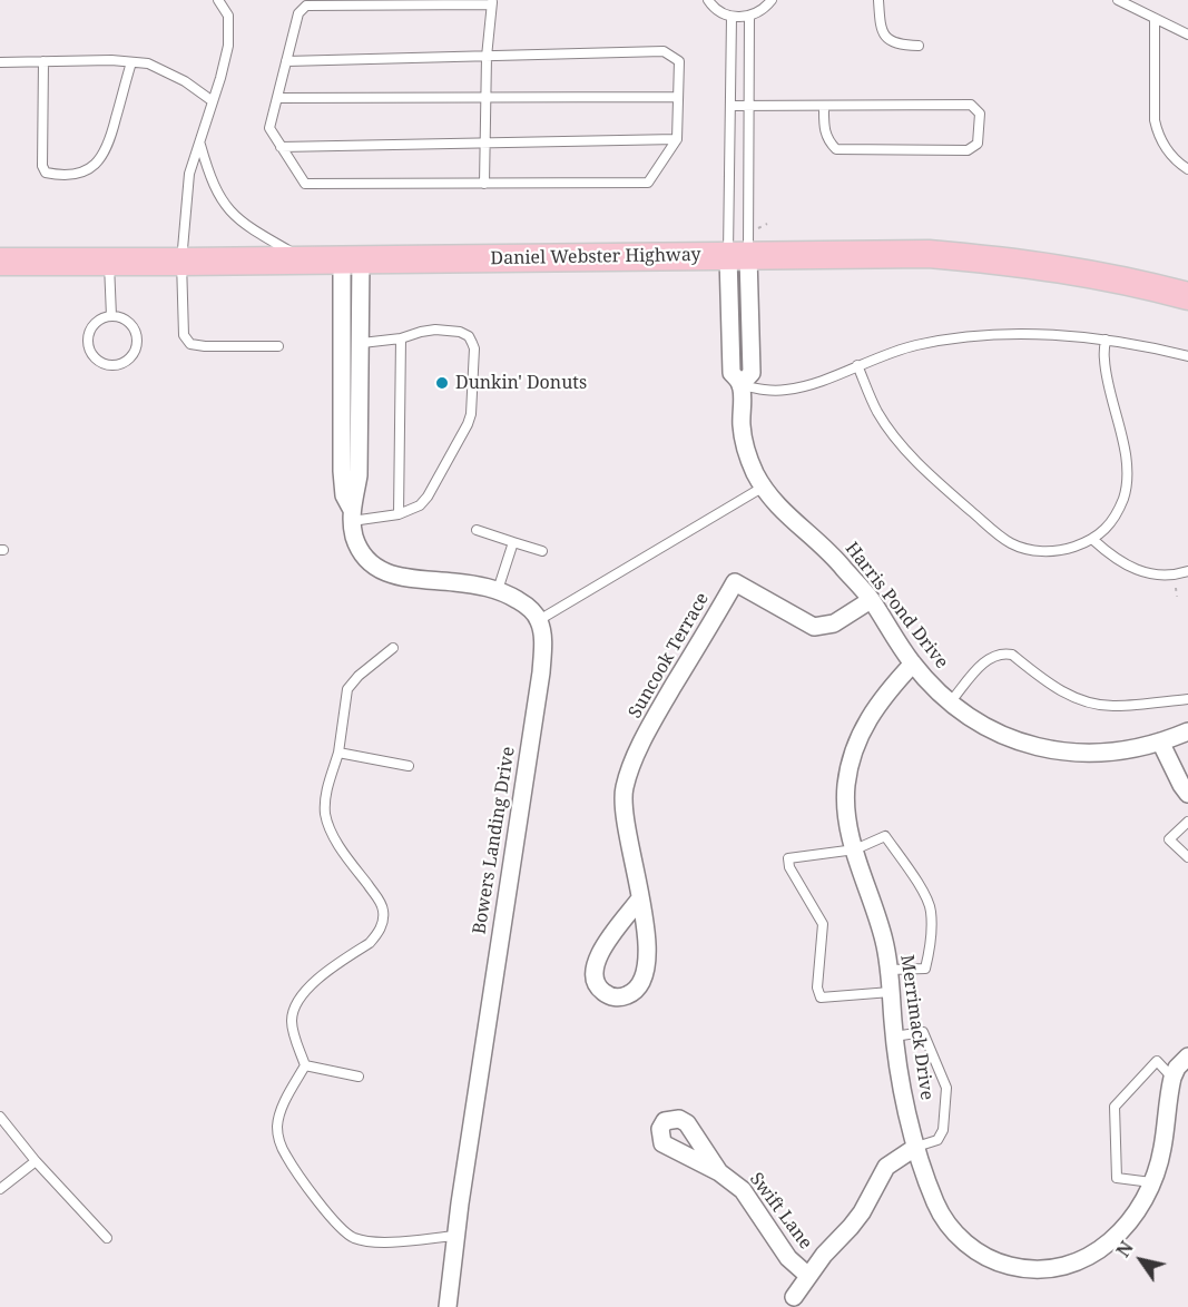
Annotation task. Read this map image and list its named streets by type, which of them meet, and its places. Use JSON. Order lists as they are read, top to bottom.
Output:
{
  "streets": {
    "main road": ["Daniel Webster Highway"],
    "street": [
      "Harris Pond Drive",
      "Suncook Terrace",
      "Bowers Landing Drive",
      "Merrimack Drive",
      "Swift Lane"
    ]
  },
  "crossings": [
    ["Daniel Webster Highway", "Harris Pond Drive"],
    ["Harris Pond Drive", "Suncook Terrace"],
    ["Harris Pond Drive", "Merrimack Drive"]
  ],
  "places": ["Dunkin' Donuts"],
  "north": "top left"
}
